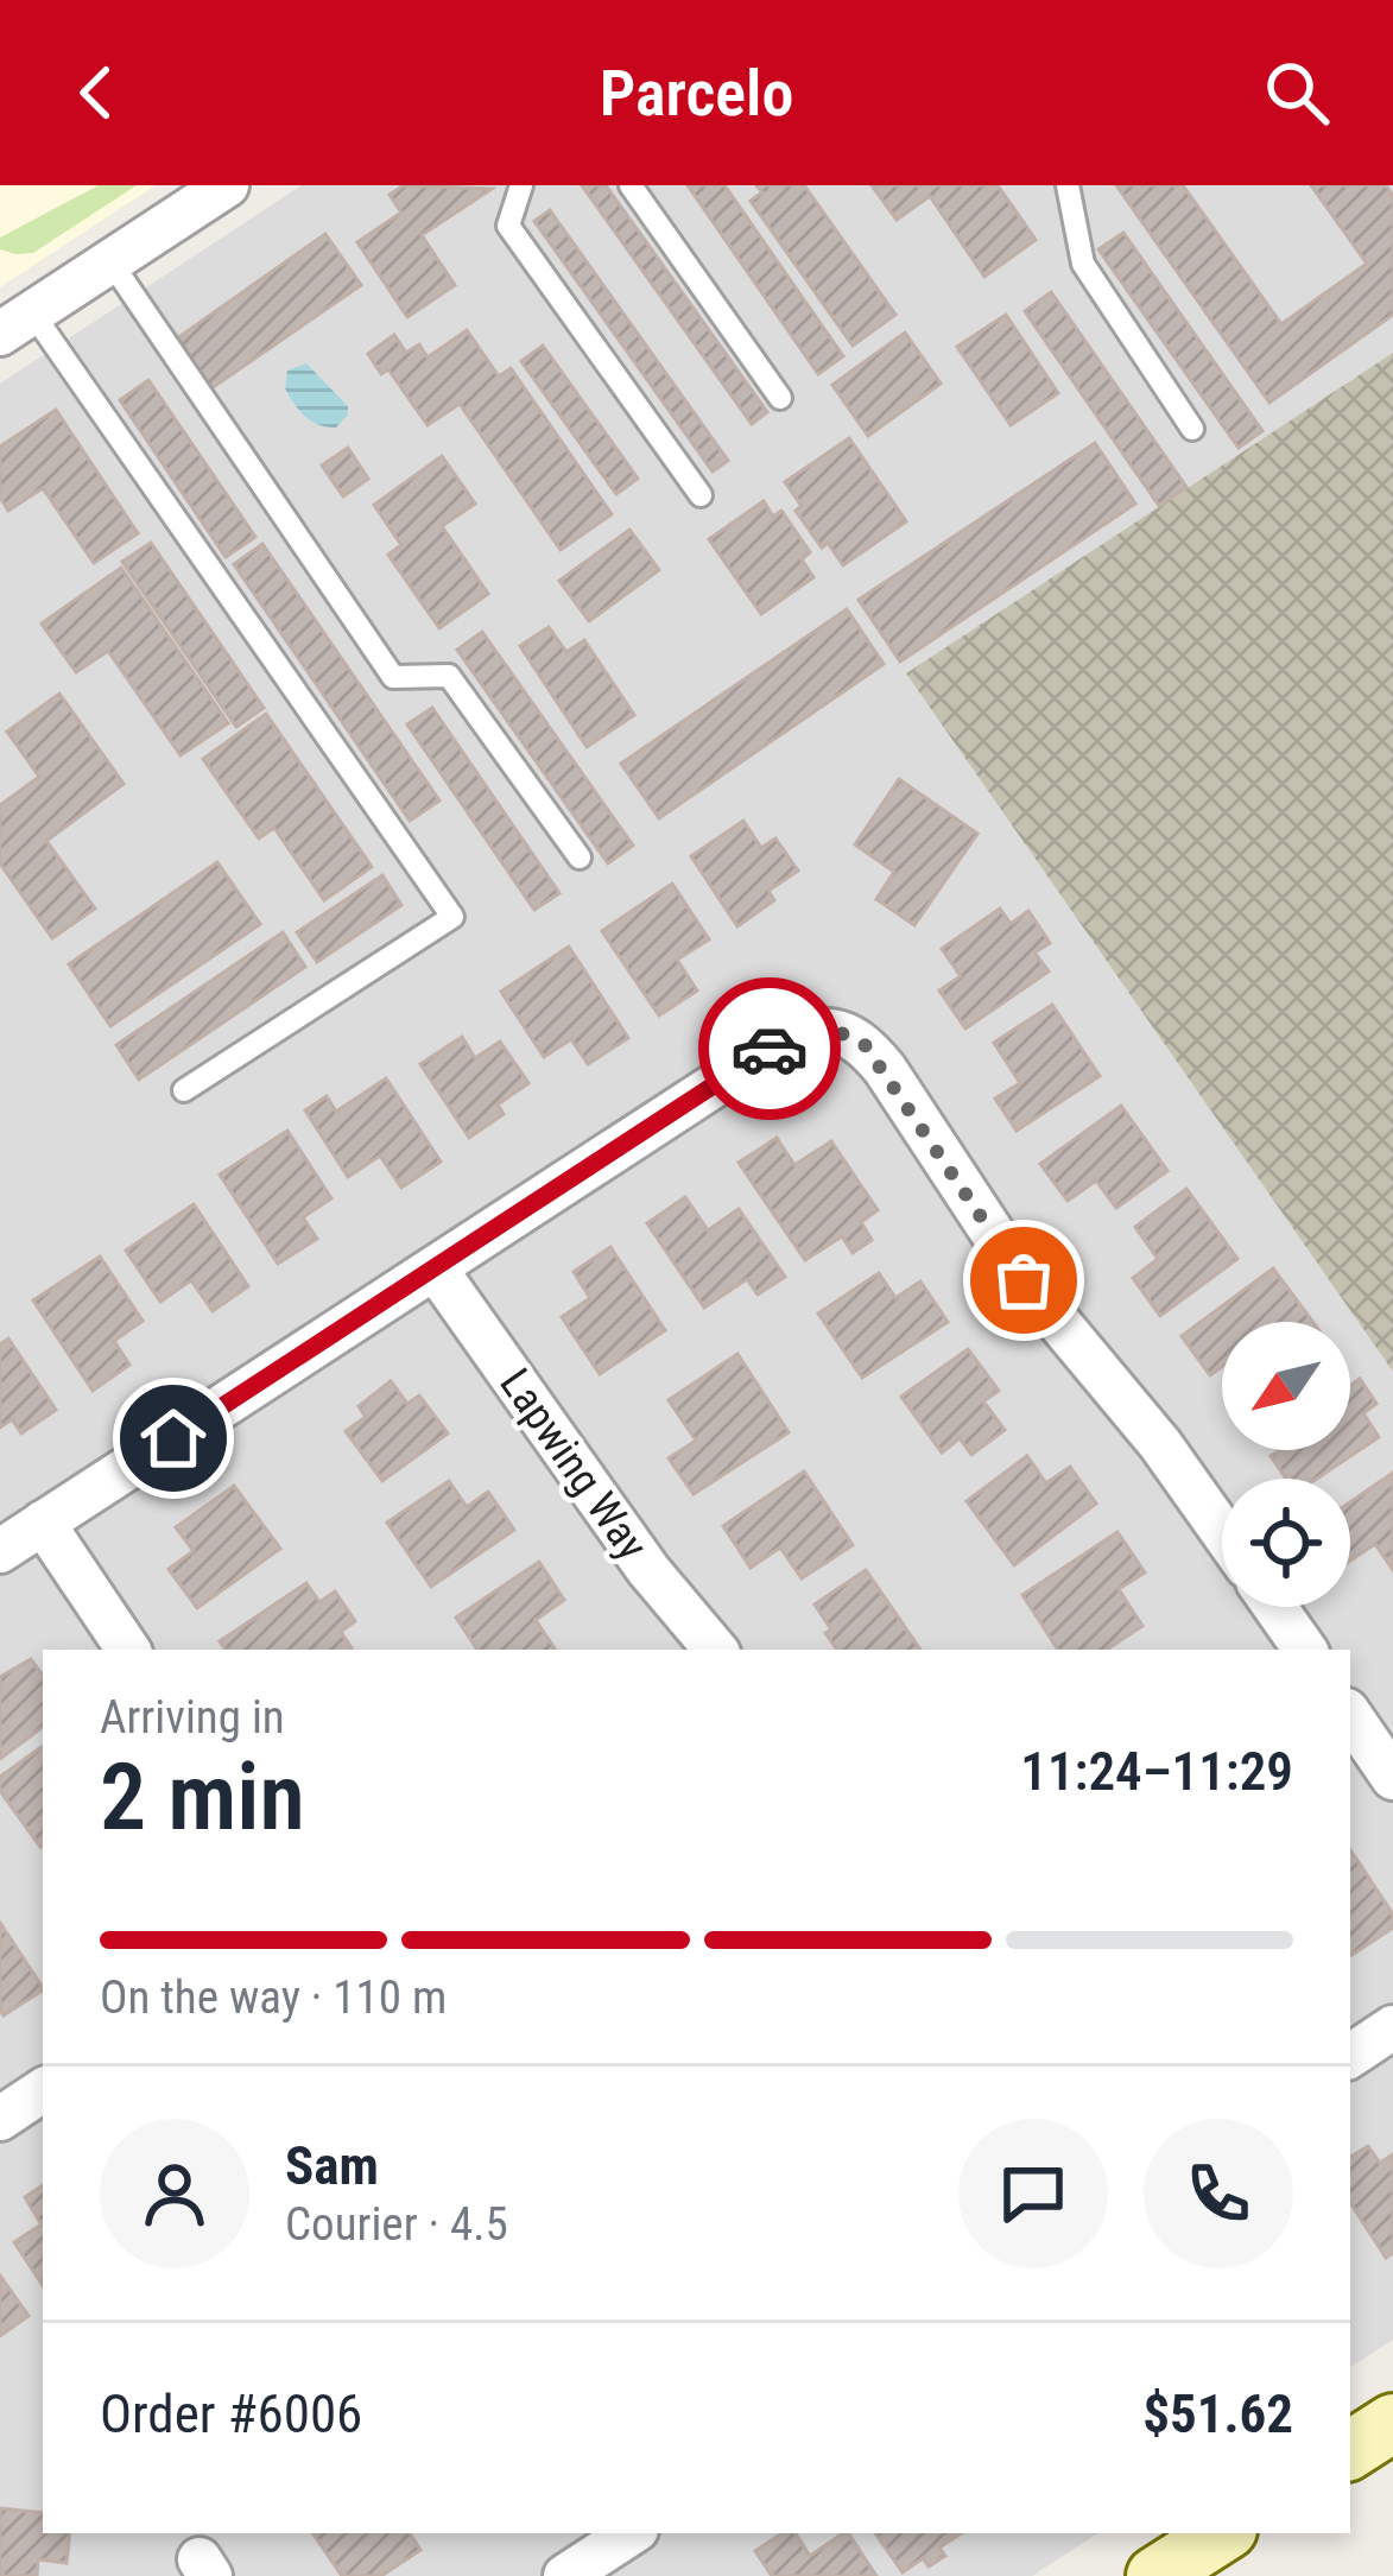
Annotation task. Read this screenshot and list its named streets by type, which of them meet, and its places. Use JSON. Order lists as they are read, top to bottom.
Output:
{
  "streets": {
    "street": ["Lapwing Way"]
  },
  "north": "bottom left",
  "page": {
    "header": "Parcelo",
    "heading": ["2 min", "Arriving in", "11:24–11:29"],
    "panel": [
      "Sam",
      "Courier · 4.5",
      "Order #6006",
      "$51.62"
    ],
    "bar": "On the way · 110 m"
  }
}
